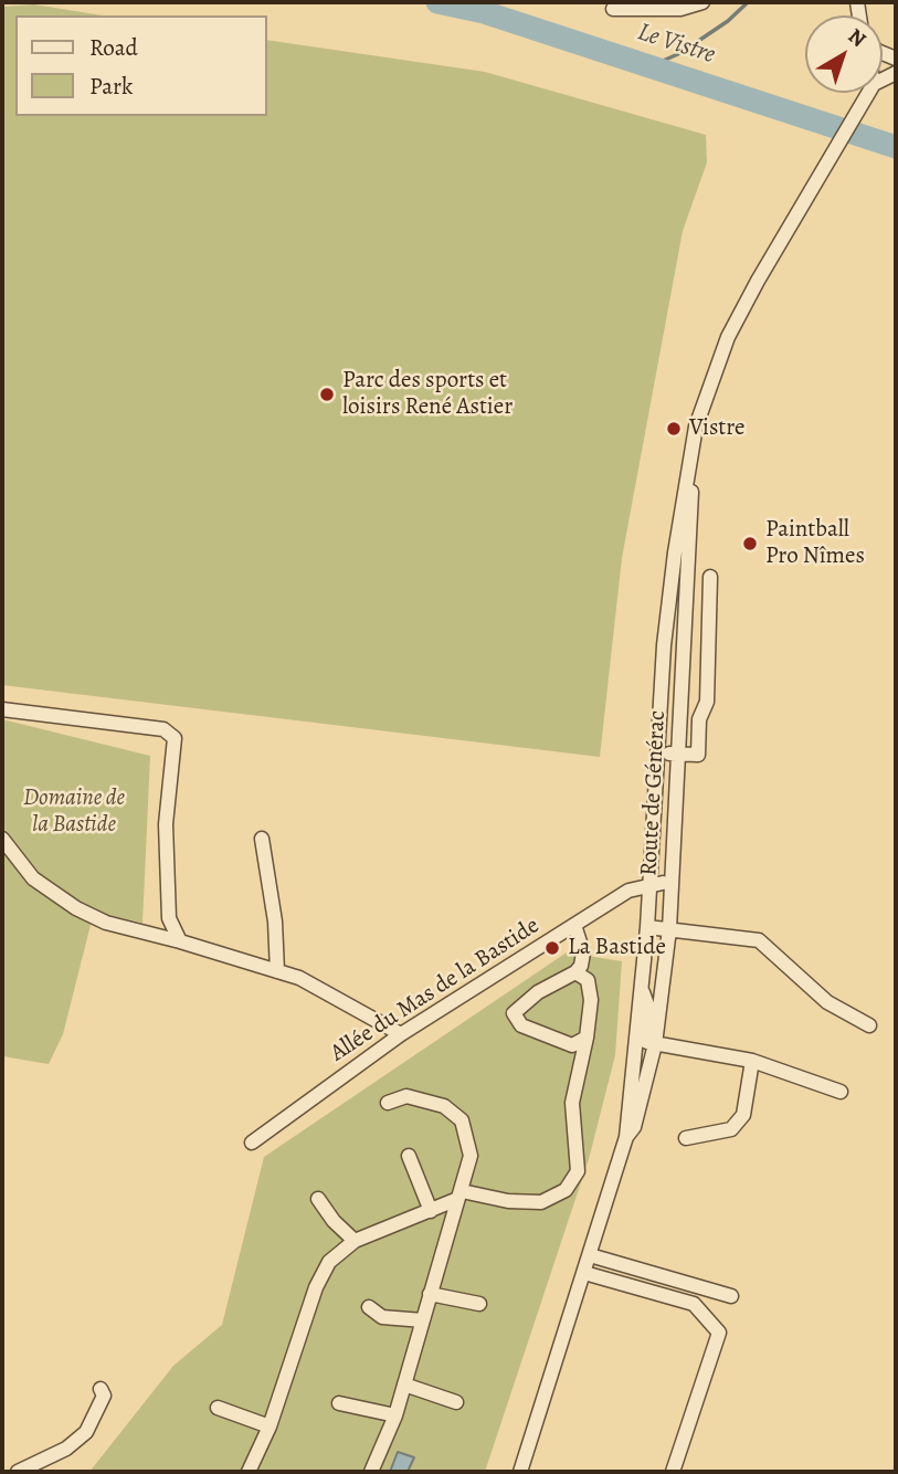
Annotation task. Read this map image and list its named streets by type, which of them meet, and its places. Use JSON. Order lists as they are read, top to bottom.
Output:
{
  "streets": {
    "street": ["Route de Générac", "Allée du Mas de la Bastide"]
  },
  "crossings": [
    ["Route de Générac", "Allée du Mas de la Bastide"]
  ],
  "water": ["Le Vistre"],
  "parks": ["Domaine de la Bastide"],
  "places": [
    "Parc des sports et loisirs René Astier",
    "Vistre",
    "Paintball Pro Nîmes",
    "La Bastide"
  ],
  "legend": ["Road", "Park"],
  "north": "top right"
}
